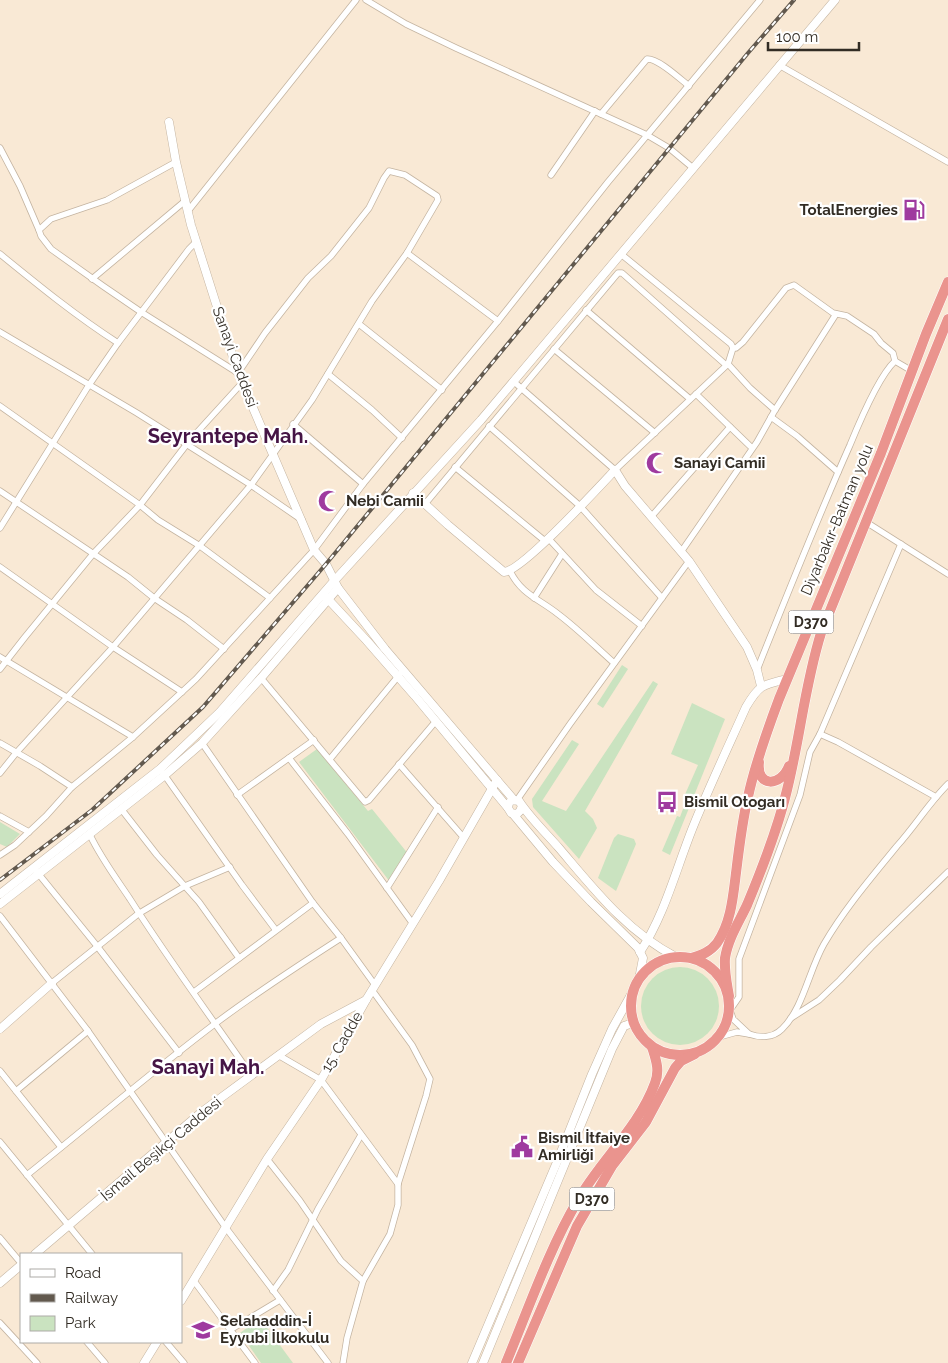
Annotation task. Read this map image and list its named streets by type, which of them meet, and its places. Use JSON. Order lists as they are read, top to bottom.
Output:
{
  "streets": {
    "highway": ["Diyarbakır-Batman yolu", "D370"],
    "street": ["Sanayi Caddesi", "15. Cadde", "İsmail Beşikçi Caddesi"]
  },
  "crossings": [
    ["Diyarbakır-Batman yolu", "D370"],
    ["15. Cadde", "İsmail Beşikçi Caddesi"]
  ],
  "districts": ["Seyrantepe Mah.", "Sanayi Mah."],
  "places": {
    "fuel station": ["TotalEnergies"],
    "mosque": ["Sanayi Camii", "Nebi Camii"],
    "bus stop": ["Bismil Otogarı"],
    "public building": ["Bismil İtfaiye Amirliği"],
    "school or university": ["Selahaddin-İ Eyyubi İlkokulu"]
  },
  "legend": ["Road", "Railway", "Park"],
  "scale_bar": "100 m"
}
